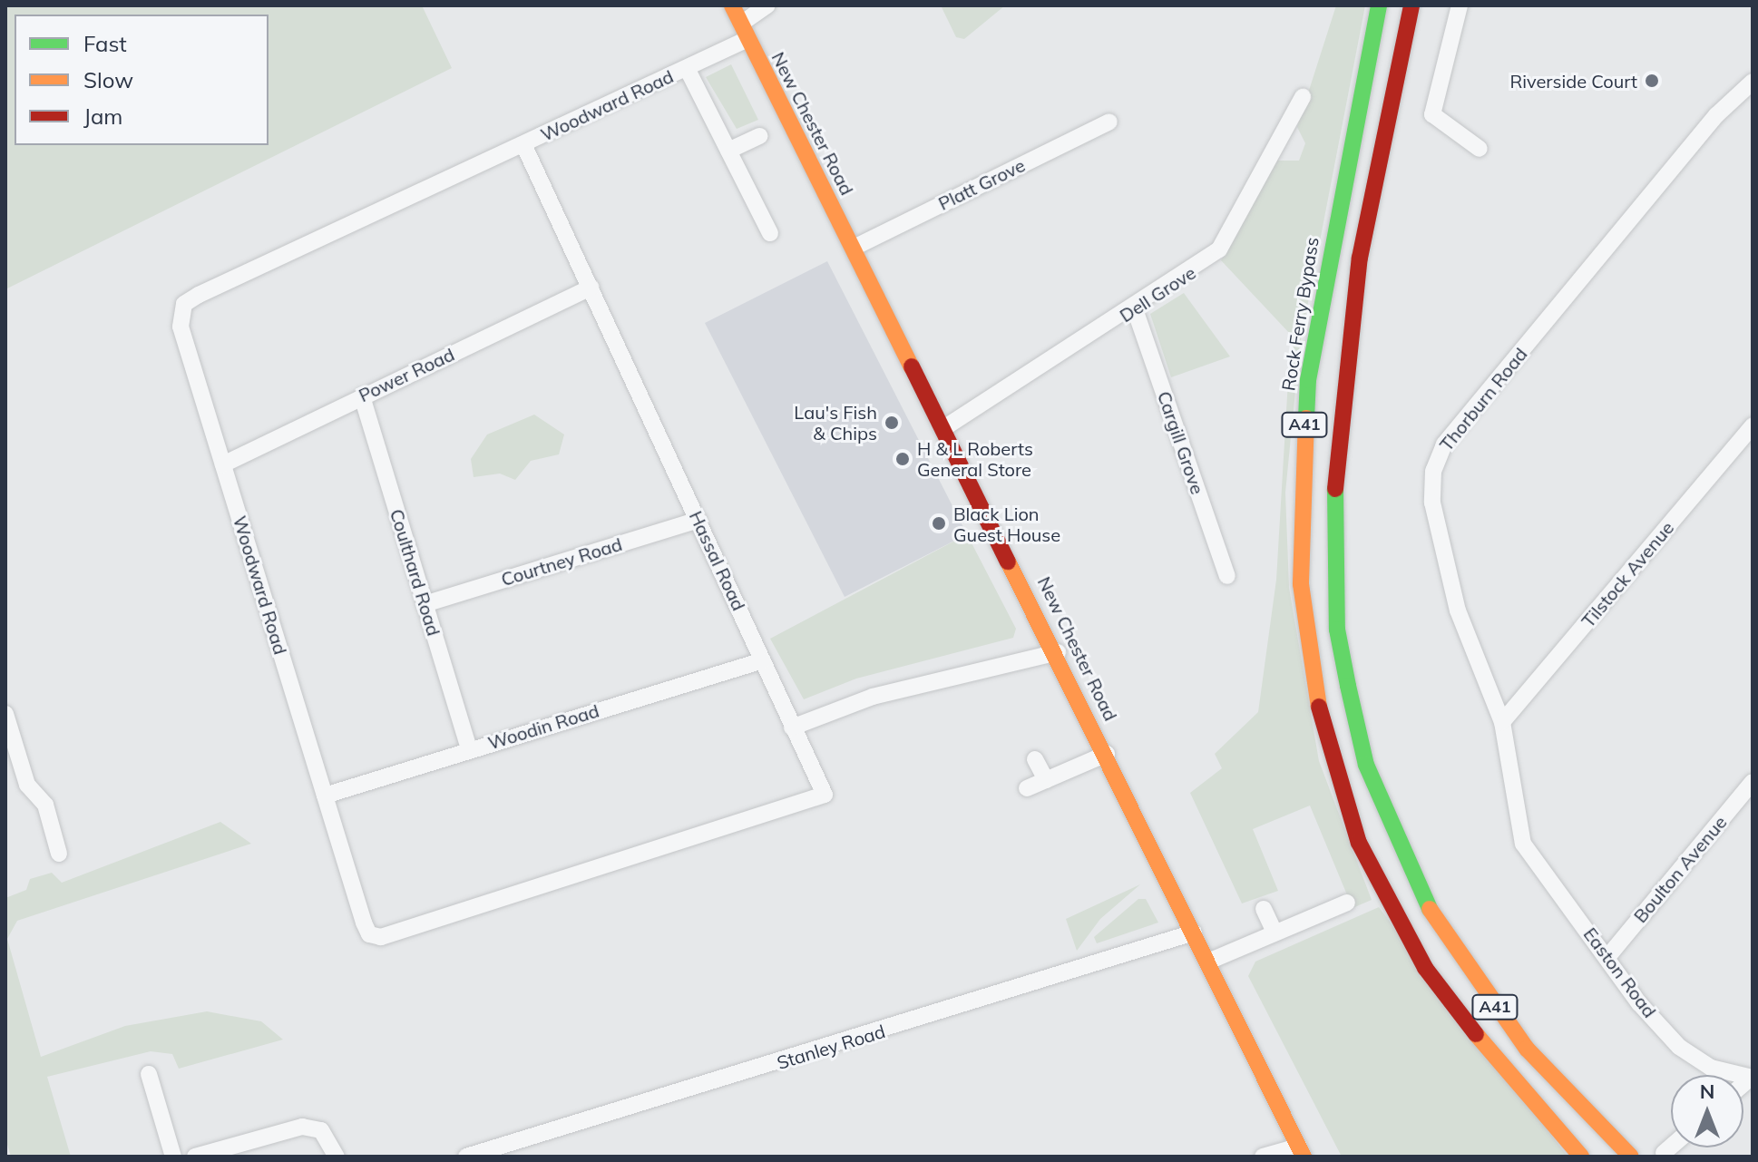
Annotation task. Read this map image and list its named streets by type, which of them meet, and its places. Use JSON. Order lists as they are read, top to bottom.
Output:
{
  "streets": {
    "main road": ["New Chester Road", "Rock Ferry Bypass", "A41"],
    "street": [
      "Woodward Road",
      "Platt Grove",
      "Dell Grove",
      "Power Road",
      "Thorburn Road",
      "Cargill Grove",
      "Hassal Road",
      "Courtney Road",
      "Coulthard Road",
      "Tilstock Avenue",
      "Woodin Road",
      "Boulton Avenue",
      "Easton Road",
      "Stanley Road"
    ]
  },
  "crossings": [
    ["Woodward Road", "New Chester Road"],
    ["Woodward Road", "Power Road"],
    ["Woodward Road", "Hassal Road"],
    ["Woodward Road", "Woodin Road"],
    ["New Chester Road", "Platt Grove"],
    ["New Chester Road", "Dell Grove"],
    ["New Chester Road", "Stanley Road"],
    ["Dell Grove", "Cargill Grove"],
    ["Power Road", "Hassal Road"],
    ["Power Road", "Coulthard Road"],
    ["Thorburn Road", "Tilstock Avenue"],
    ["Thorburn Road", "Easton Road"],
    ["Hassal Road", "Courtney Road"],
    ["Hassal Road", "Woodin Road"],
    ["Courtney Road", "Coulthard Road"],
    ["Coulthard Road", "Woodin Road"],
    ["Boulton Avenue", "Easton Road"]
  ],
  "places": [
    "Riverside Court",
    "Lau's Fish & Chips",
    "H & L Roberts General Store",
    "Black Lion Guest House"
  ],
  "legend": ["Fast", "Slow", "Jam"],
  "north": "top"
}
